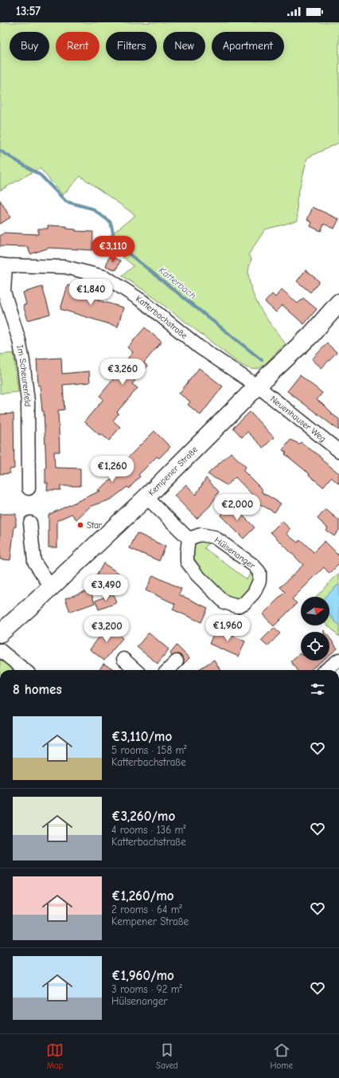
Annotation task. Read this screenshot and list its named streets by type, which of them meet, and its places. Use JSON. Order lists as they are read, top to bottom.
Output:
{
  "streets": {
    "main road": ["Kempener Straße"],
    "street": [
      "Katterbachstraße",
      "Im Scheurenfeld",
      "Neuenhauser Weg",
      "Hülsenanger"
    ]
  },
  "crossings": [
    ["Katterbachstraße", "Im Scheurenfeld"],
    ["Katterbachstraße", "Neuenhauser Weg"],
    ["Katterbachstraße", "Kempener Straße"],
    ["Neuenhauser Weg", "Kempener Straße"]
  ],
  "water": ["Katterbach"],
  "places": ["Star"],
  "north": "right",
  "page": {
    "status": "13:57",
    "chip": [
      "Buy",
      "Rent",
      "Filters",
      "New",
      "Apartment"
    ],
    "price": [
      "€3,110",
      "€1,840",
      "€3,260",
      "€1,260",
      "€2,000",
      "€3,490",
      "€1,960",
      "€3,200"
    ],
    "heading": "8 homes",
    "list": [
      {
        "name": "€3,110/mo",
        "note": "5 rooms · 158 m² · Katterbachstraße"
      },
      {
        "name": "€3,260/mo",
        "note": "4 rooms · 136 m² · Katterbachstraße"
      },
      {
        "name": "€1,260/mo",
        "note": "2 rooms · 64 m² · Kempener Straße"
      },
      {
        "name": "€1,960/mo",
        "note": "3 rooms · 92 m² · Hülsenanger"
      }
    ],
    "tabs": ["Map", "Saved", "Home"]
  }
}
